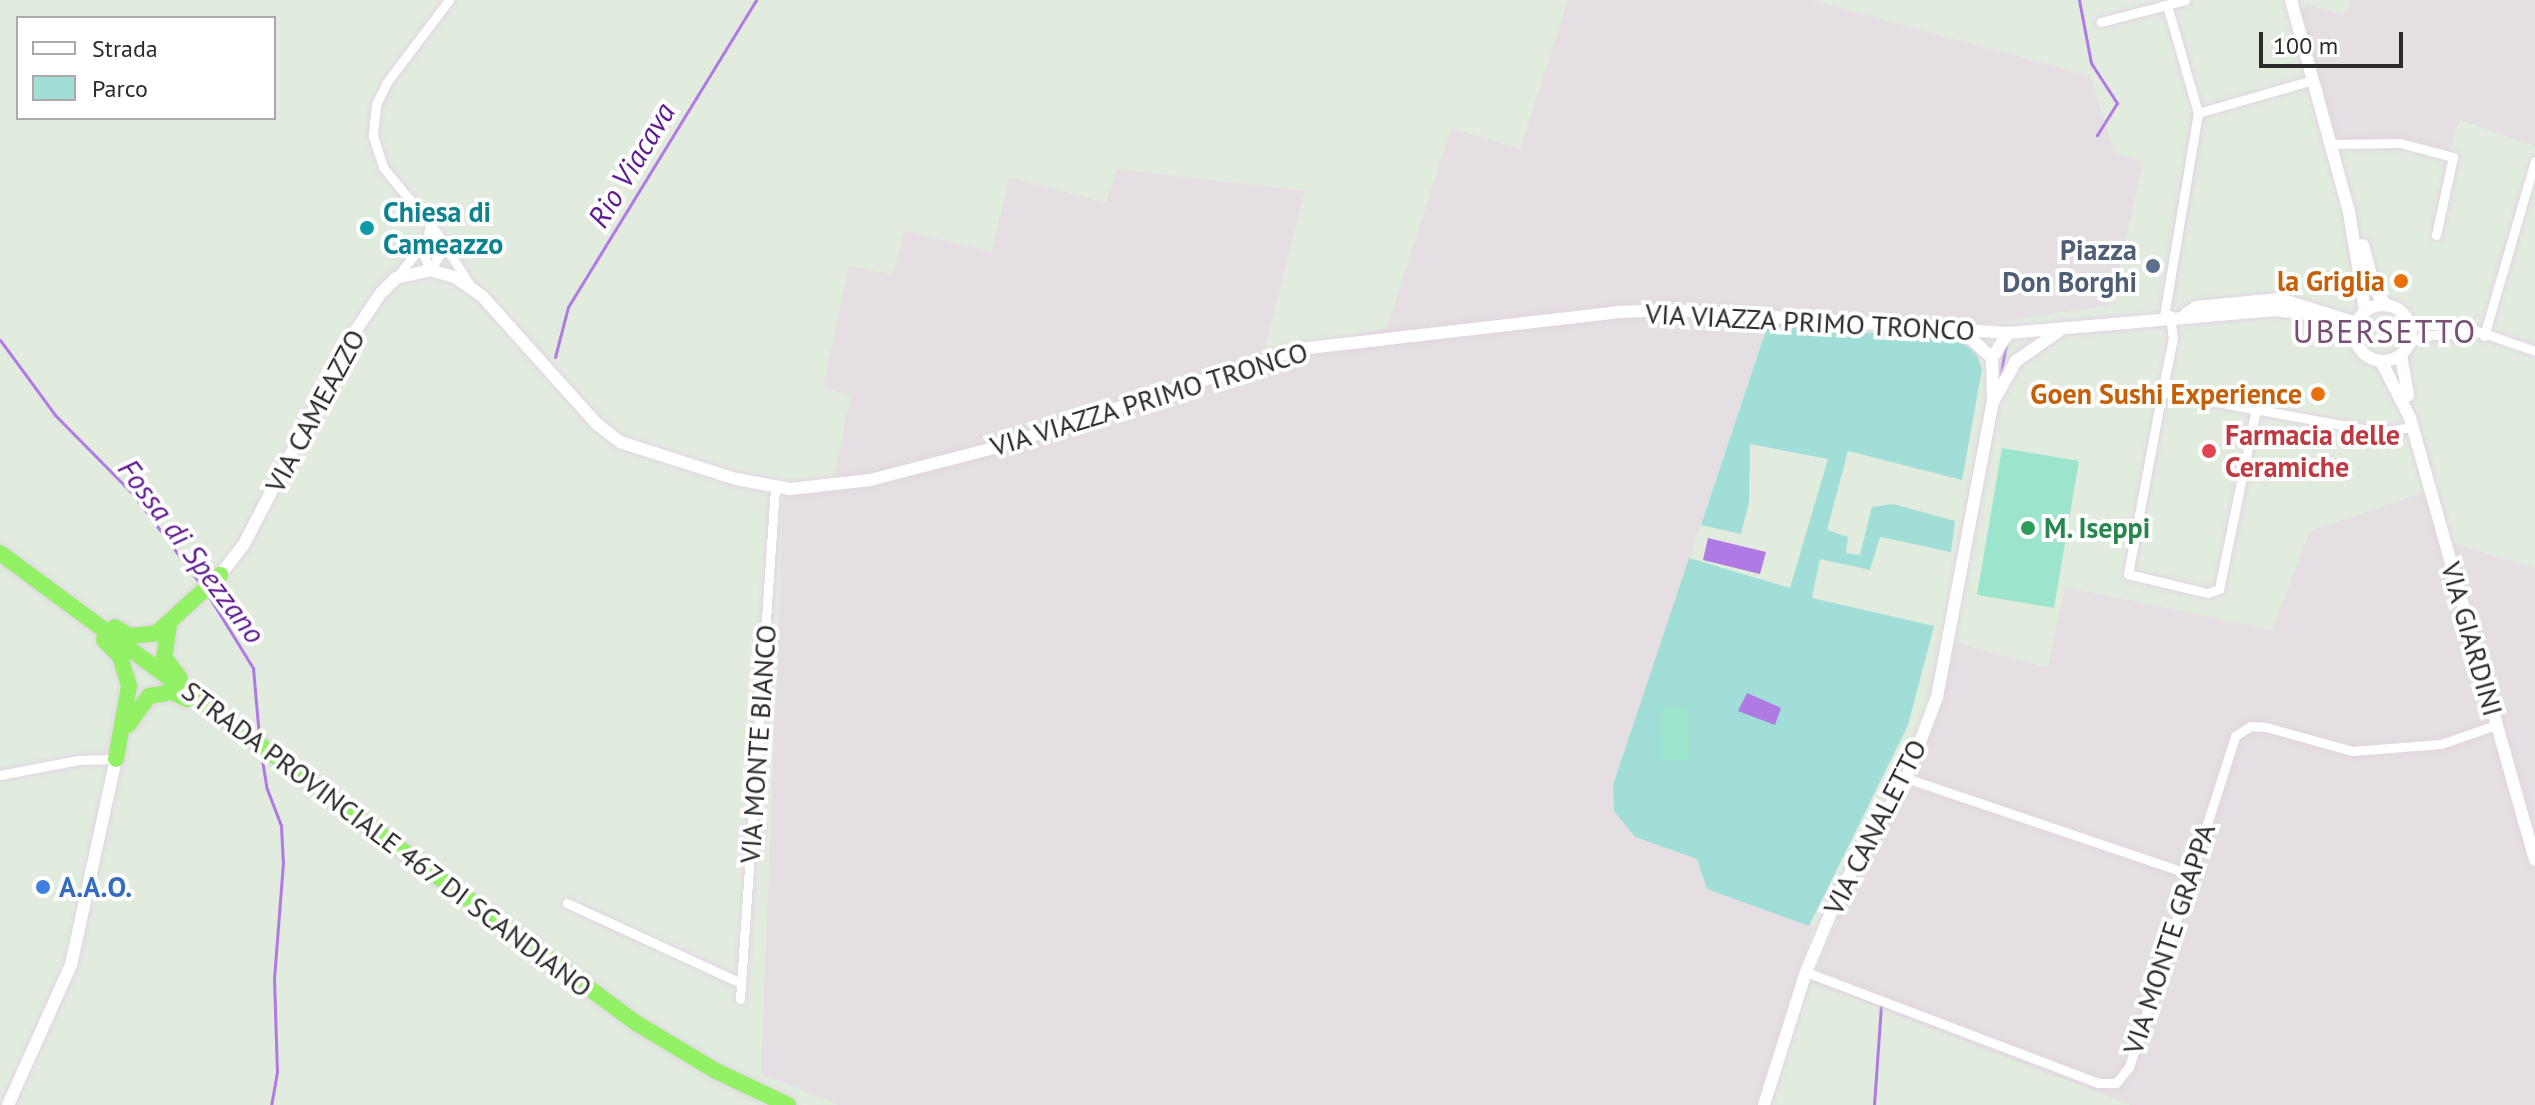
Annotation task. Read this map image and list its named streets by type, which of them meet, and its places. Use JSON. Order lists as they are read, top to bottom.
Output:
{
  "streets": {
    "highway": ["STRADA PROVINCIALE 467 DI SCANDIANO"],
    "street": [
      "VIA VIAZZA PRIMO TRONCO",
      "VIA CAMEAZZO",
      "VIA GIARDINI",
      "VIA MONTE BIANCO",
      "VIA CANALETTO",
      "VIA MONTE GRAPPA"
    ]
  },
  "crossings": [
    ["VIA VIAZZA PRIMO TRONCO", "VIA GIARDINI"],
    ["VIA VIAZZA PRIMO TRONCO", "VIA MONTE BIANCO"],
    ["VIA VIAZZA PRIMO TRONCO", "VIA CANALETTO"],
    ["VIA GIARDINI", "VIA MONTE GRAPPA"],
    ["VIA CANALETTO", "VIA MONTE GRAPPA"]
  ],
  "districts": ["UBERSETTO"],
  "water": ["Rio Viacava", "Fossa di Spezzano"],
  "places": [
    "Chiesa di Cameazzo",
    "Piazza Don Borghi",
    "la Griglia",
    "Goen Sushi Experience",
    "Farmacia delle Ceramiche",
    "M. Iseppi",
    "A.A.O."
  ],
  "legend": ["Strada", "Parco"],
  "scale_bar": "100 m"
}
